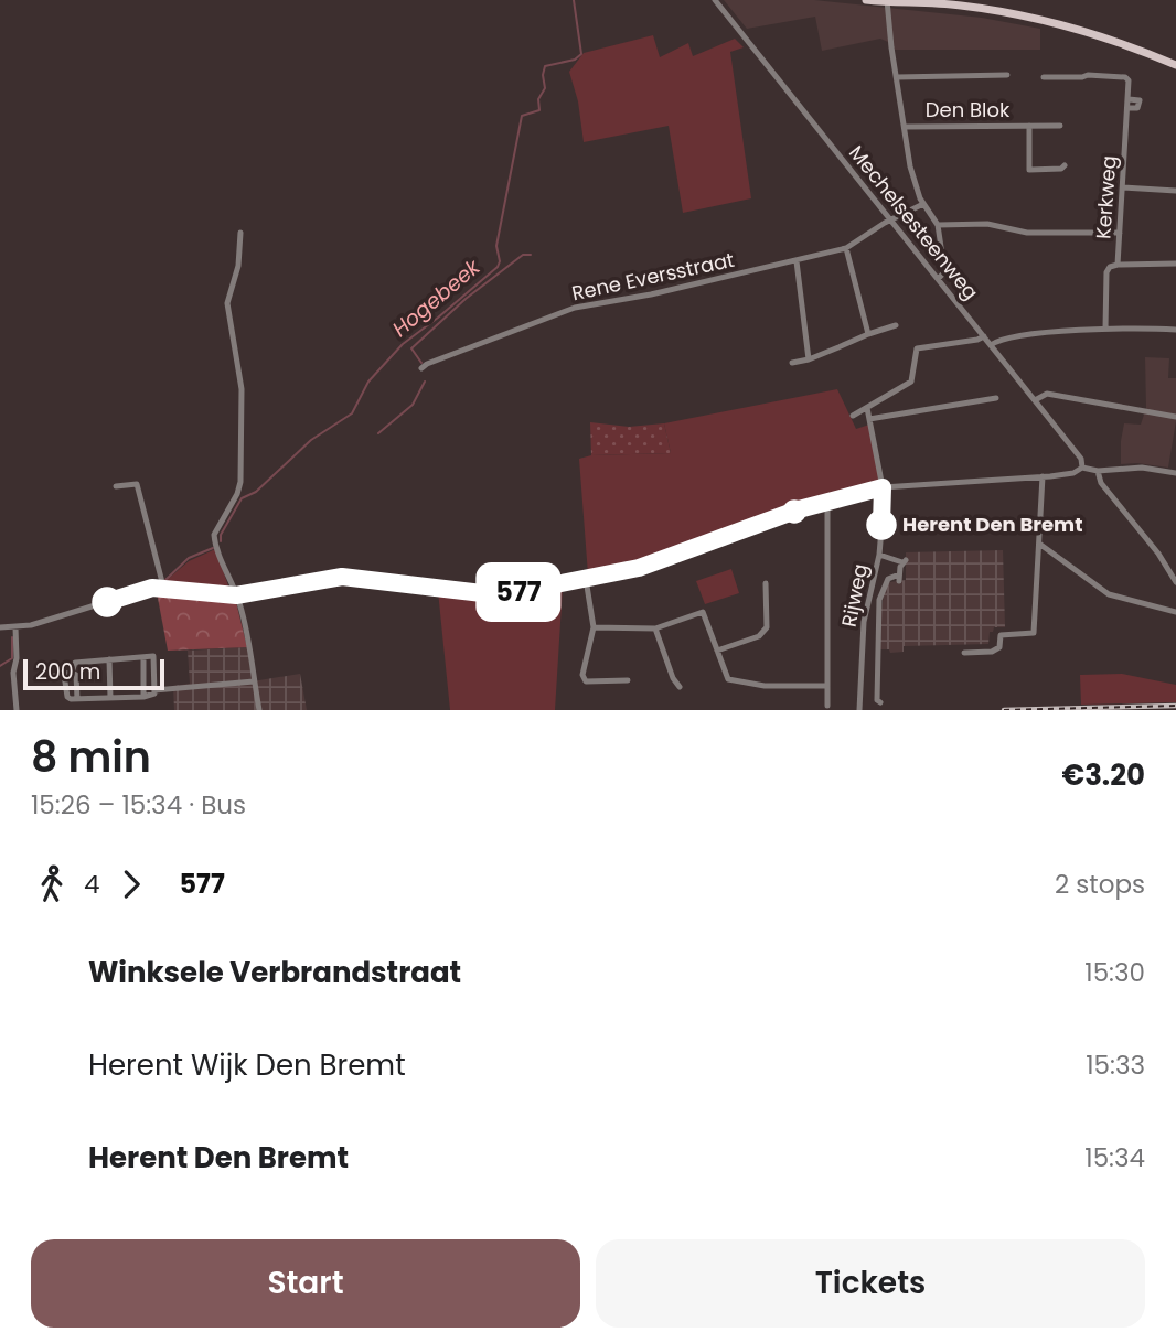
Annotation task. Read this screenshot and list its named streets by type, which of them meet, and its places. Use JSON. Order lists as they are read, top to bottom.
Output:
{
  "streets": {
    "street": [
      "Den Blok",
      "Kerkweg",
      "Mechelsesteenweg",
      "Rene Eversstraat",
      "Rijweg"
    ]
  },
  "crossings": [
    ["Mechelsesteenweg", "Rene Eversstraat"]
  ],
  "water": ["Hogebeek"],
  "places": ["Herent Den Bremt"],
  "lines": ["bus line 577"],
  "scale_bar": "200 m",
  "page": {
    "on_map": "577",
    "scale": "200 m",
    "heading": ["8 min", "15:26 – 15:34 · Bus", "€3.20"],
    "legs": ["4", "577", "2 stops"],
    "list": [
      {
        "name": "Winksele Verbrandstraat",
        "value": "15:30"
      },
      {
        "name": "Herent Wijk Den Bremt",
        "value": "15:33"
      },
      {
        "name": "Herent Den Bremt",
        "value": "15:34"
      }
    ],
    "buttons": ["Start", "Tickets"]
  }
}
